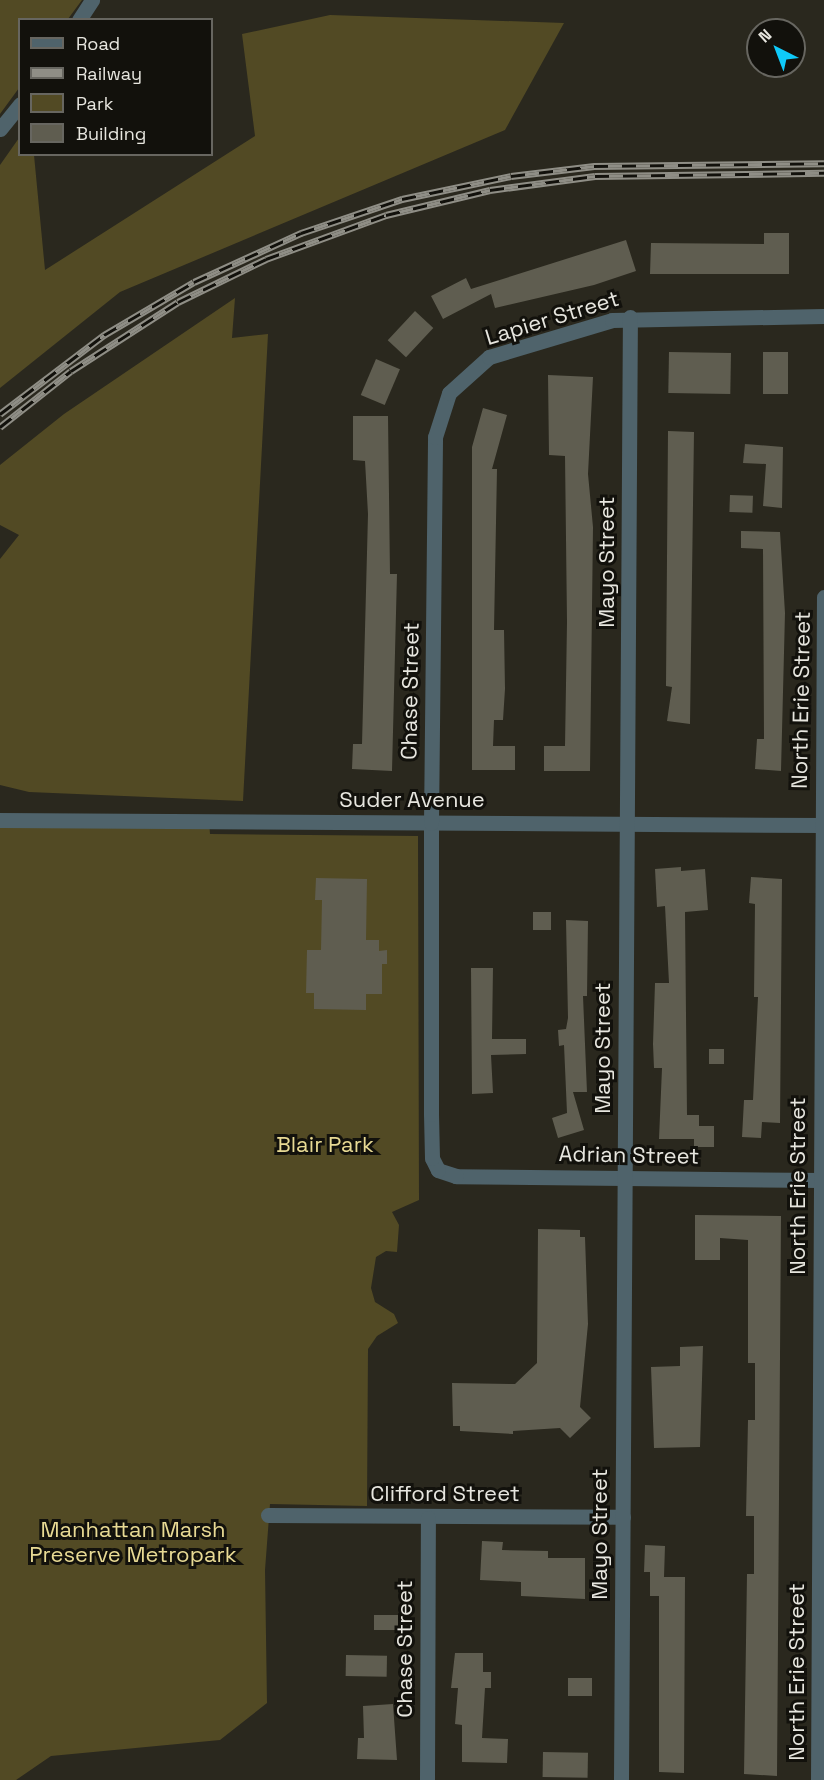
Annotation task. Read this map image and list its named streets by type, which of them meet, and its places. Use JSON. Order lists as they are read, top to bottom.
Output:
{
  "streets": {
    "street": [
      "Lapier Street",
      "Mayo Street",
      "Chase Street",
      "North Erie Street",
      "Suder Avenue",
      "Adrian Street",
      "Clifford Street"
    ]
  },
  "crossings": [
    ["Lapier Street", "Mayo Street"],
    ["Lapier Street", "Chase Street"],
    ["Mayo Street", "Suder Avenue"],
    ["Mayo Street", "Adrian Street"],
    ["Mayo Street", "Clifford Street"],
    ["Chase Street", "Suder Avenue"],
    ["Chase Street", "Adrian Street"],
    ["Chase Street", "Clifford Street"],
    ["North Erie Street", "Suder Avenue"],
    ["North Erie Street", "Adrian Street"]
  ],
  "parks": ["Blair Park", "Manhattan Marsh Preserve Metropark"],
  "legend": [
    "Road",
    "Railway",
    "Park",
    "Building"
  ],
  "north": "top left"
}
